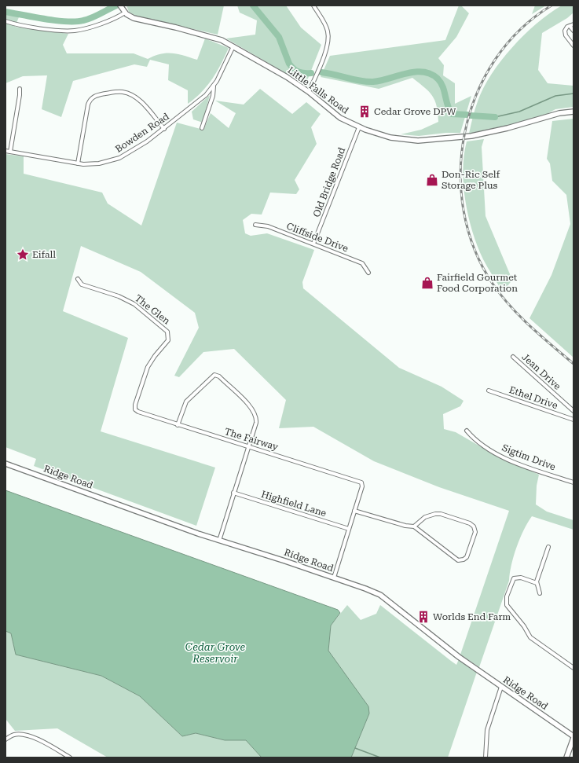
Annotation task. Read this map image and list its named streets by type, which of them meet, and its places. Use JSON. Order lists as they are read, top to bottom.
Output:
{
  "streets": {
    "main road": ["Little Falls Road", "Ridge Road"],
    "street": [
      "Bowden Road",
      "Old Bridge Road",
      "Cliffside Drive",
      "The Glen",
      "Jean Drive",
      "Ethel Drive",
      "The Fairway",
      "Sigtim Drive",
      "Highfield Lane"
    ]
  },
  "crossings": [
    ["Little Falls Road", "Bowden Road"],
    ["Little Falls Road", "Old Bridge Road"],
    ["Old Bridge Road", "Cliffside Drive"],
    ["The Glen", "The Fairway"]
  ],
  "water": ["Cedar Grove Reservoir"],
  "places": {
    "building": ["Cedar Grove DPW", "Worlds End Farm"],
    "shop": ["Don-Ric Self Storage Plus", "Fairfield Gourmet Food Corporation"],
    "place": ["Eifall"]
  }
}
